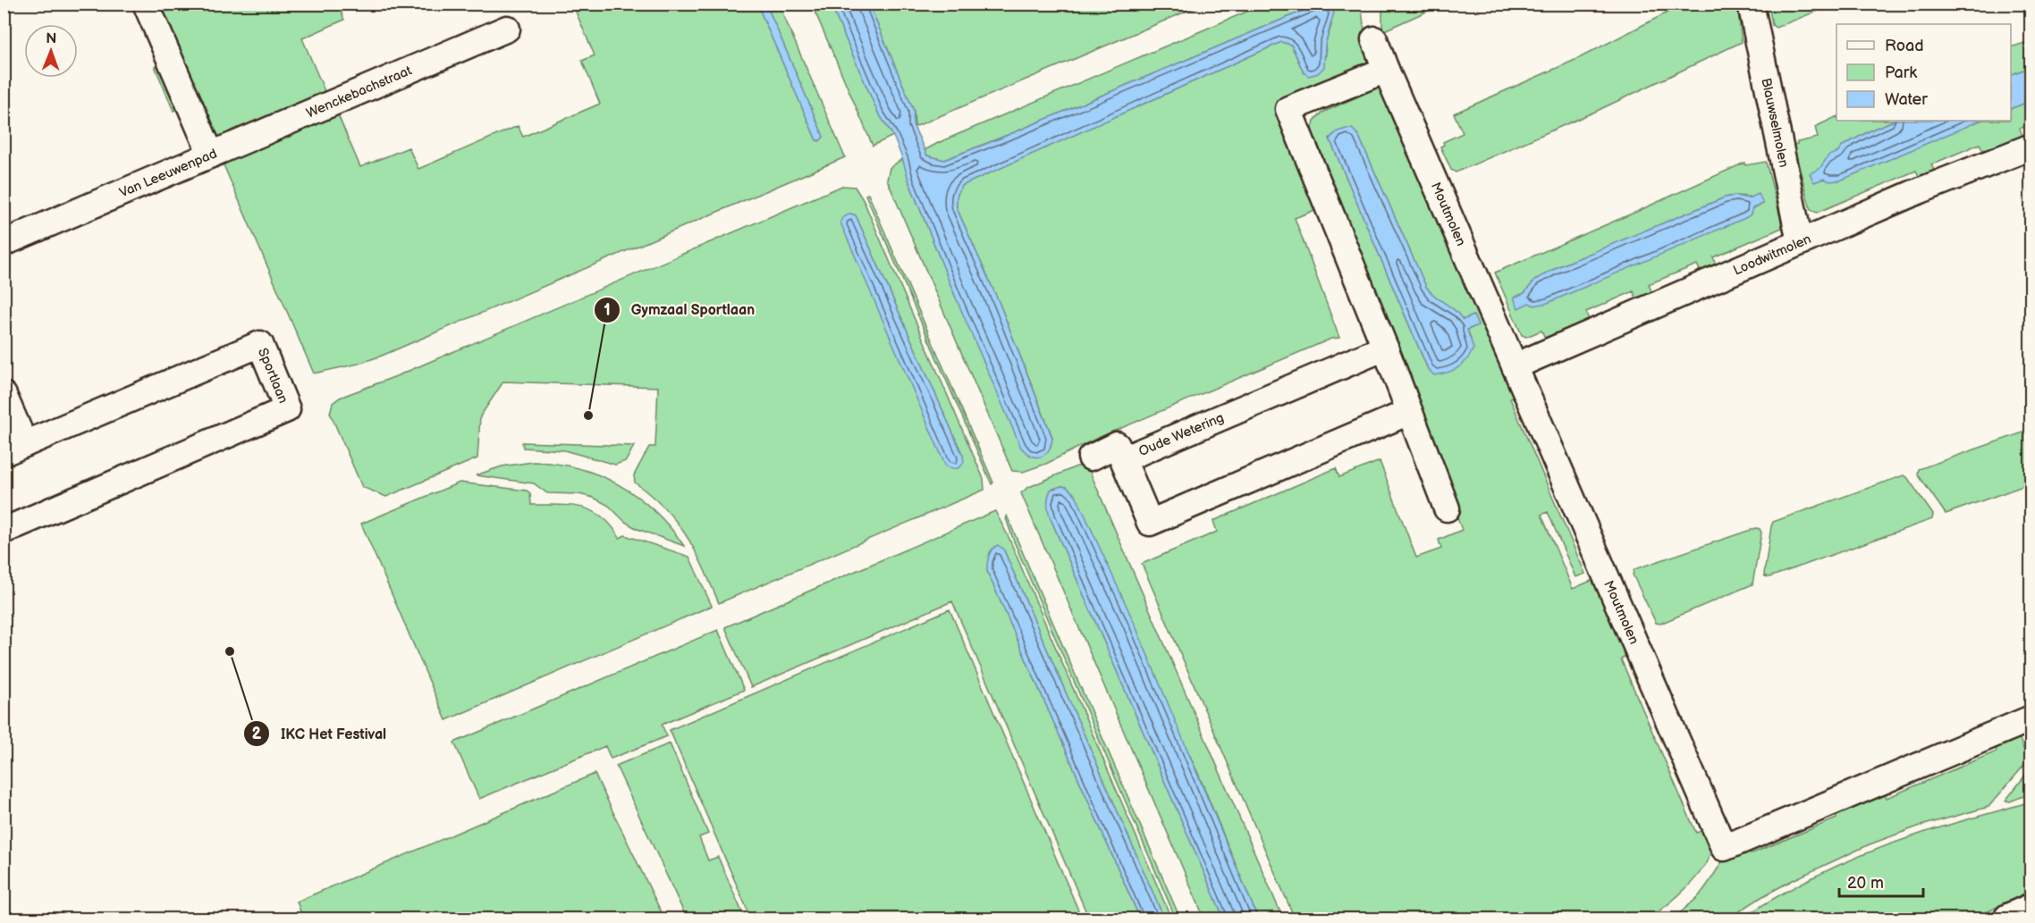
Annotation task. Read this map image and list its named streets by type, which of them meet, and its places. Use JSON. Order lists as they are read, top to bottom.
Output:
{
  "streets": {
    "street": [
      "Wenckebachstraat",
      "Blauwselmolen",
      "Van Leeuwenpad",
      "Moutmolen",
      "Loodwitmolen",
      "Sportlaan",
      "Oude Wetering"
    ]
  },
  "crossings": [
    ["Wenckebachstraat", "Van Leeuwenpad"],
    ["Blauwselmolen", "Loodwitmolen"],
    ["Moutmolen", "Loodwitmolen"]
  ],
  "places": ["Gymzaal Sportlaan", "IKC Het Festival"],
  "legend": ["Road", "Park", "Water"],
  "scale_bar": "20 m",
  "north": "top"
}
